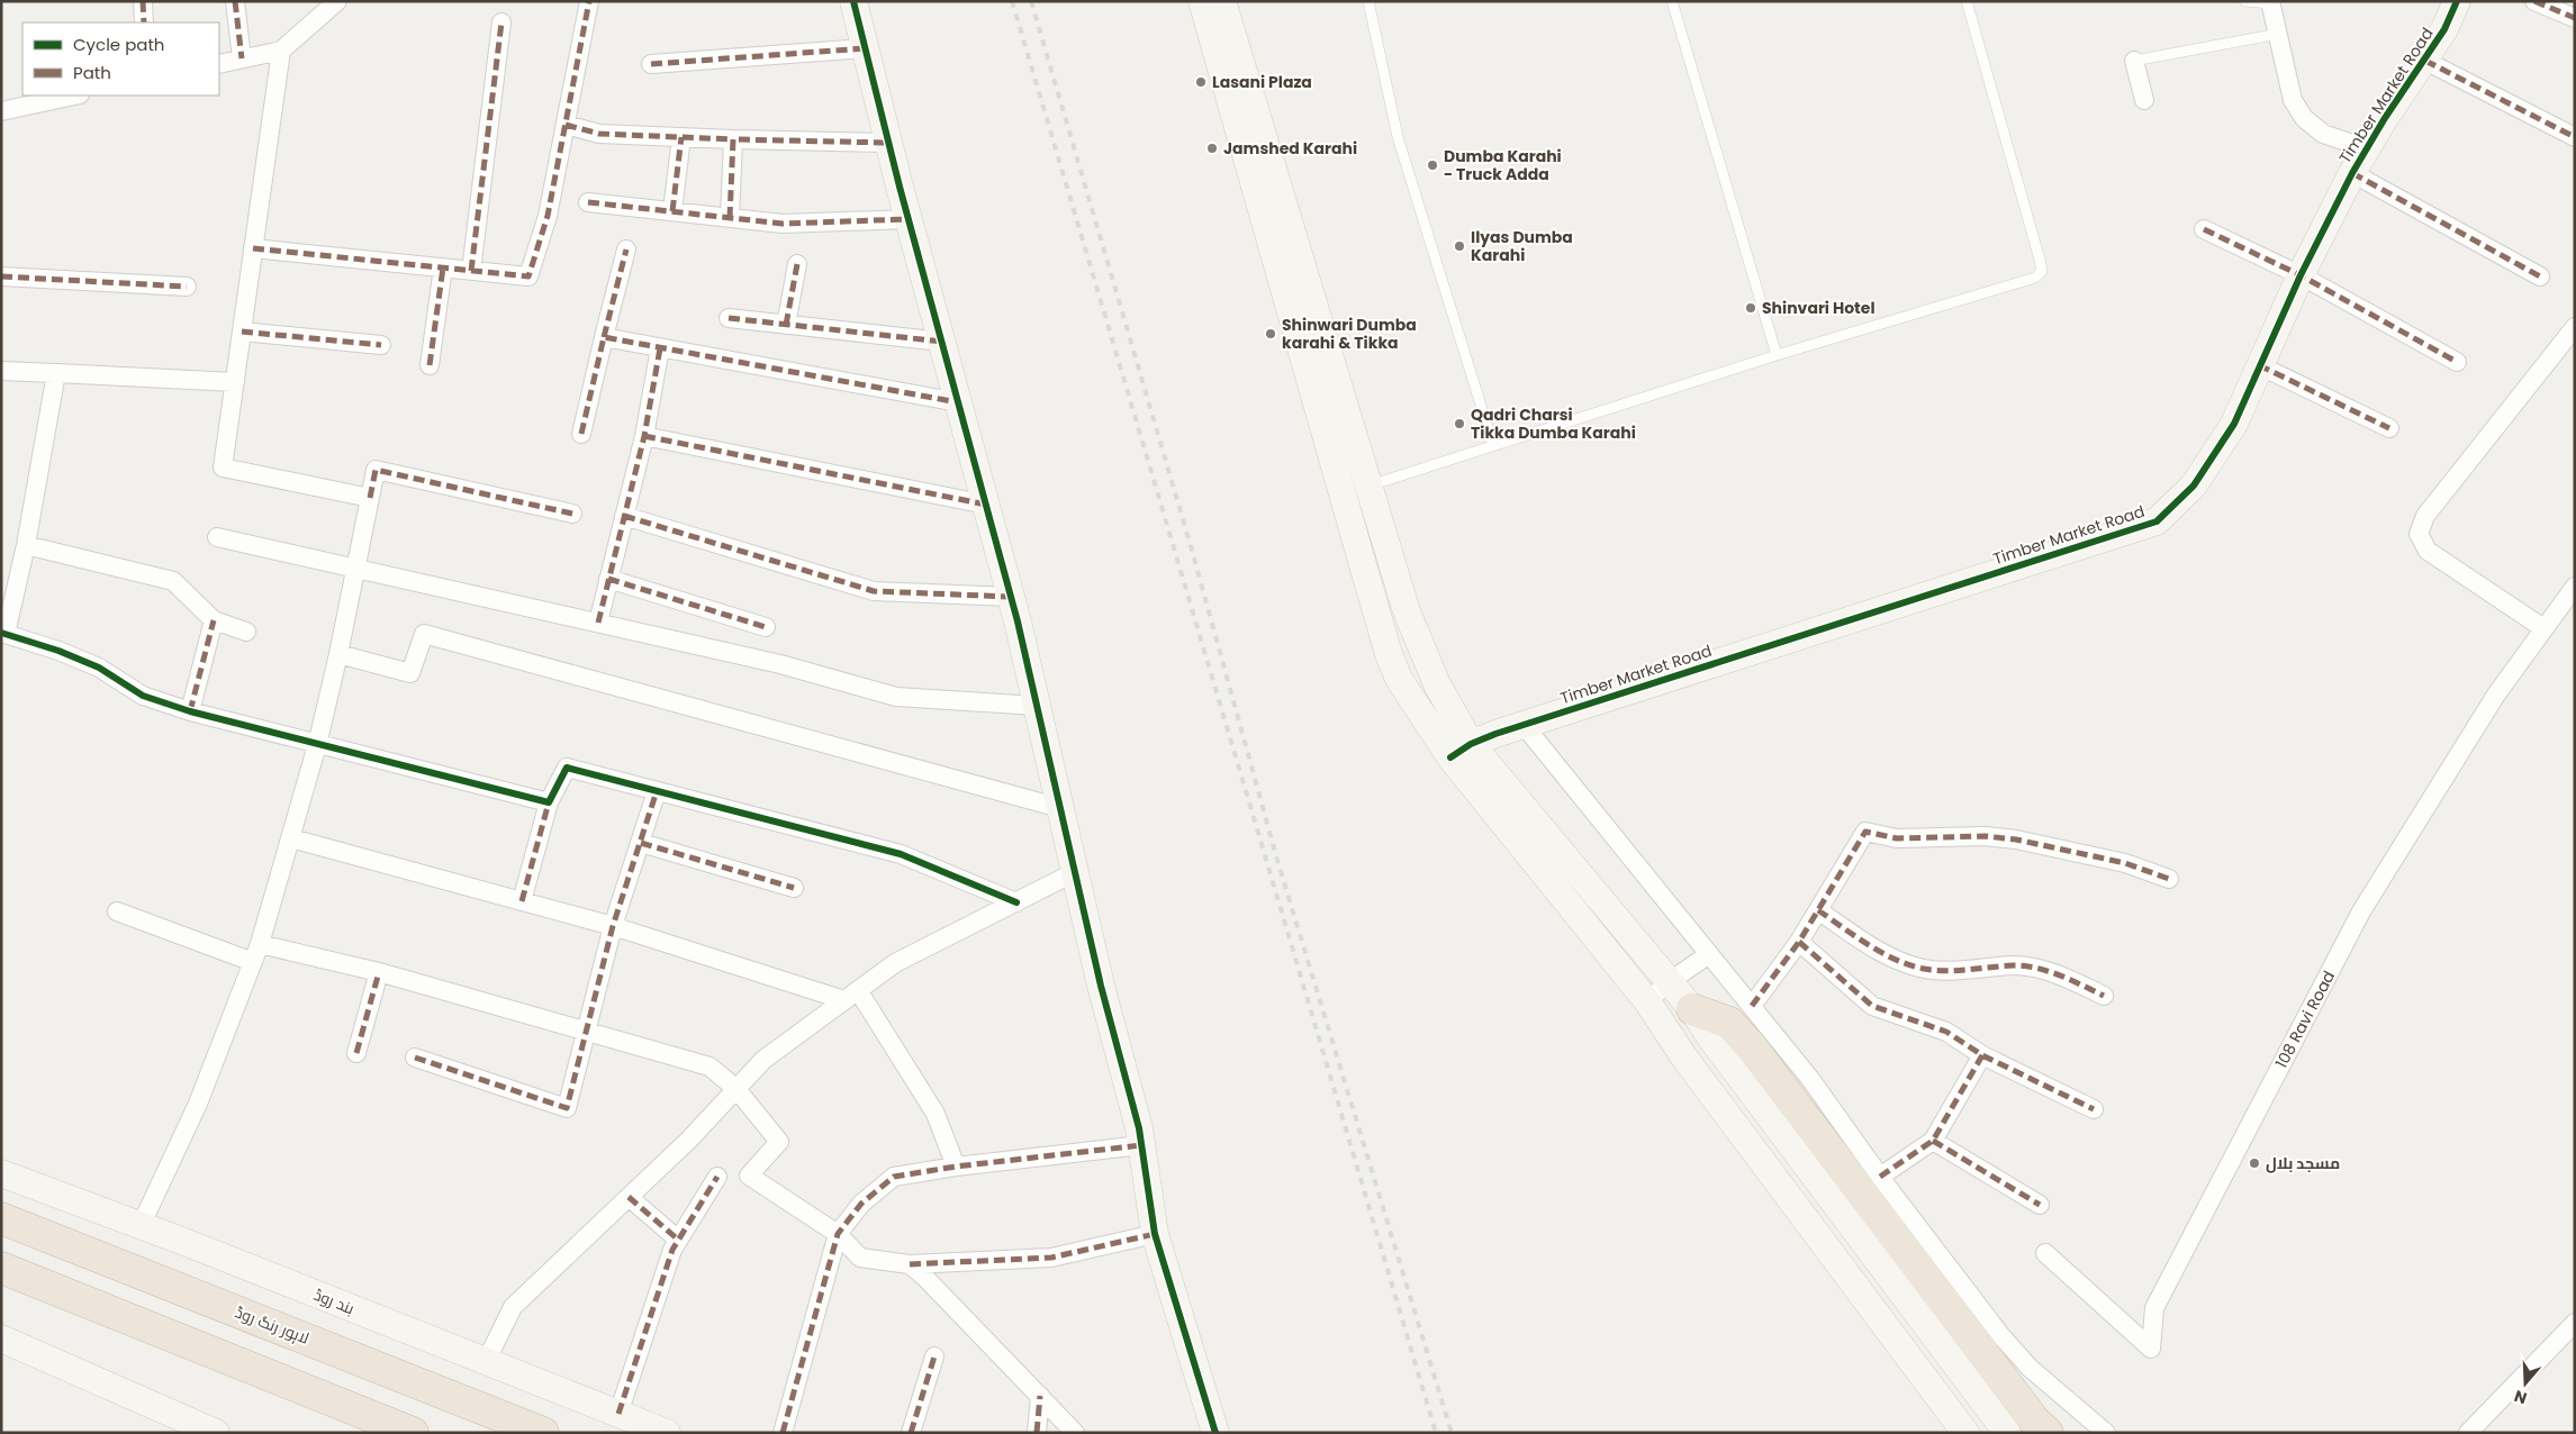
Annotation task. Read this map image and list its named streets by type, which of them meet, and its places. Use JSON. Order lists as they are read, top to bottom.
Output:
{
  "streets": {
    "highway": ["لاہور رنگ روڈ"],
    "main road": ["Timber Market Road", "بند روڈ"],
    "street": ["108 Ravi Road"]
  },
  "places": [
    "Lasani Plaza",
    "Jamshed Karahi",
    "Dumba Karahi - Truck Adda",
    "Ilyas Dumba Karahi",
    "Shinvari Hotel",
    "Shinwari Dumba karahi & Tikka",
    "Qadri Charsi Tikka Dumba Karahi",
    "مسجد بلال"
  ],
  "legend": ["Cycle path", "Path"],
  "north": "bottom"
}
